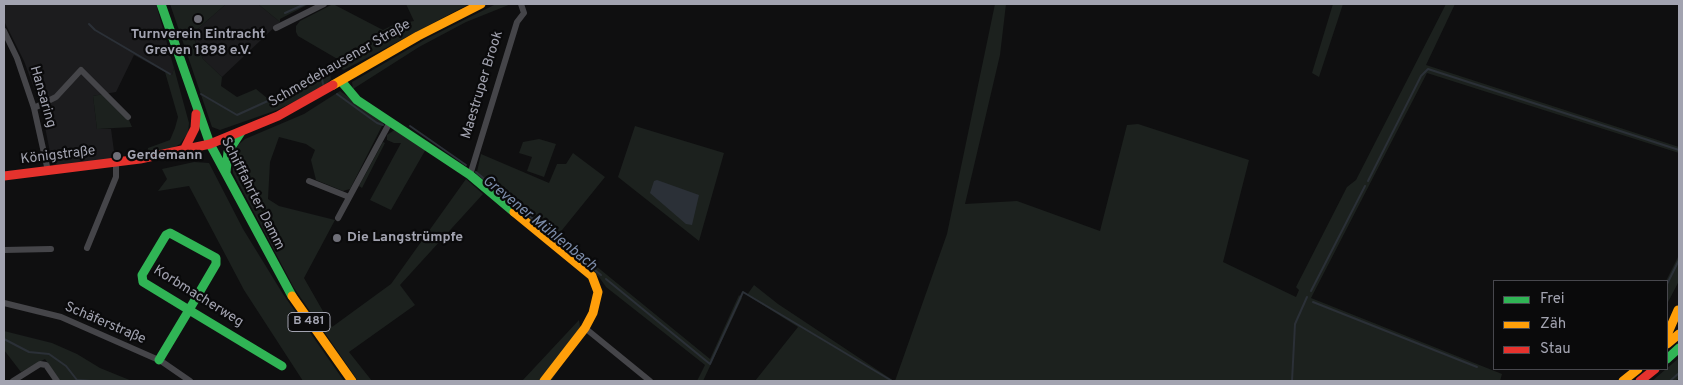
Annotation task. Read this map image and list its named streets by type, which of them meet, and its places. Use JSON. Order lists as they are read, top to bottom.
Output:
{
  "streets": {
    "main road": [
      "Schmedehausener Straße",
      "Königstraße",
      "Schifffahrter Damm",
      "Korbmacherweg",
      "B 481"
    ],
    "street": ["Maestruper Brook", "Hansaring", "Schäferstraße"]
  },
  "crossings": [
    ["Schmedehausener Straße", "Königstraße"],
    ["Schmedehausener Straße", "Schifffahrter Damm"],
    ["Hansaring", "Königstraße"],
    ["Königstraße", "Schifffahrter Damm"],
    ["Königstraße", "B 481"],
    ["Schifffahrter Damm", "B 481"]
  ],
  "water": ["Grevener Mühlenbach"],
  "places": ["Turnverein Eintracht Greven 1898 e.V.", "Gerdemann", "Die Langstrümpfe"],
  "legend": ["Frei", "Zäh", "Stau"]
}
